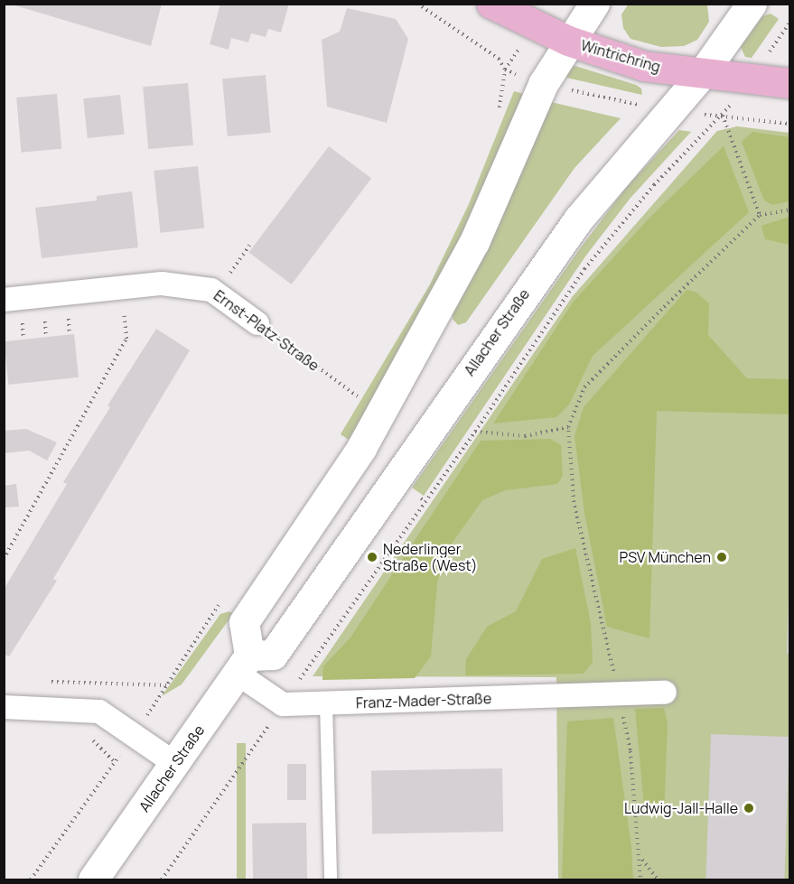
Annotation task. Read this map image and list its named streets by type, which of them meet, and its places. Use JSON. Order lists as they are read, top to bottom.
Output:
{
  "streets": {
    "main road": ["Wintrichring", "Allacher Straße"],
    "street": ["Ernst-Platz-Straße", "Franz-Mader-Straße"]
  },
  "crossings": [
    ["Wintrichring", "Allacher Straße"]
  ],
  "places": ["Nederlinger Straße (West)", "PSV München", "Ludwig-Jall-Halle"]
}
